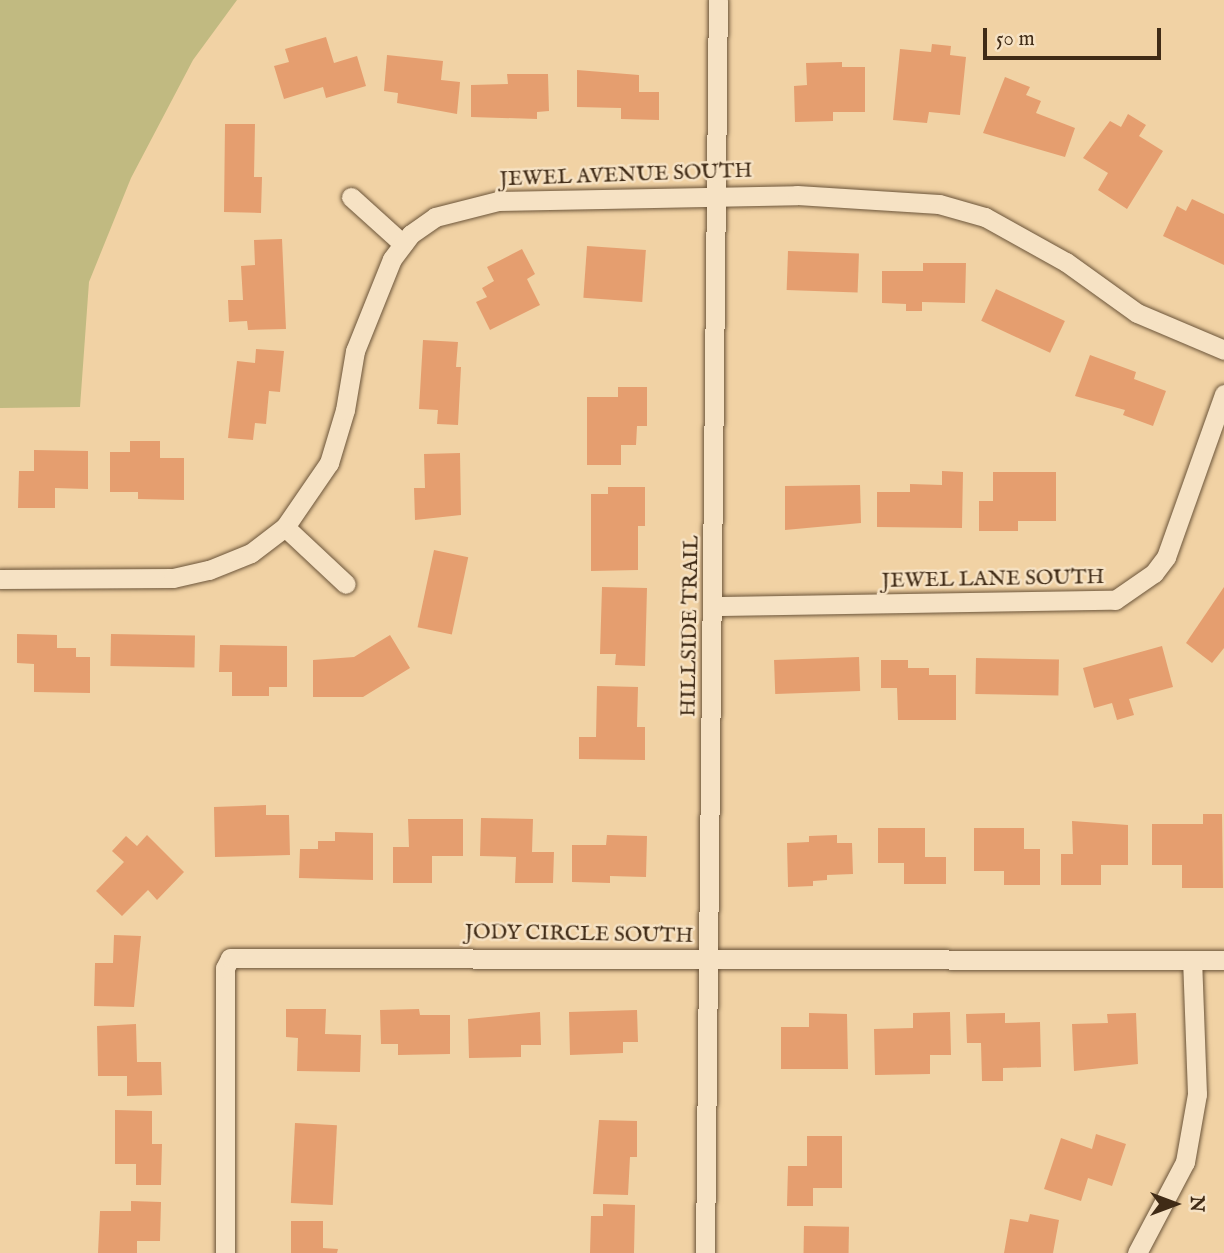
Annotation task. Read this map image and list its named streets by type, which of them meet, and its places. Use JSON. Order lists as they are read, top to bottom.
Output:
{
  "streets": {
    "street": [
      "JEWEL AVENUE SOUTH",
      "JEWEL LANE SOUTH",
      "HILLSIDE TRAIL",
      "JODY CIRCLE SOUTH"
    ]
  },
  "crossings": [
    ["JEWEL AVENUE SOUTH", "HILLSIDE TRAIL"],
    ["JEWEL LANE SOUTH", "HILLSIDE TRAIL"],
    ["HILLSIDE TRAIL", "JODY CIRCLE SOUTH"]
  ],
  "scale_bar": "50 m",
  "north": "right"
}
